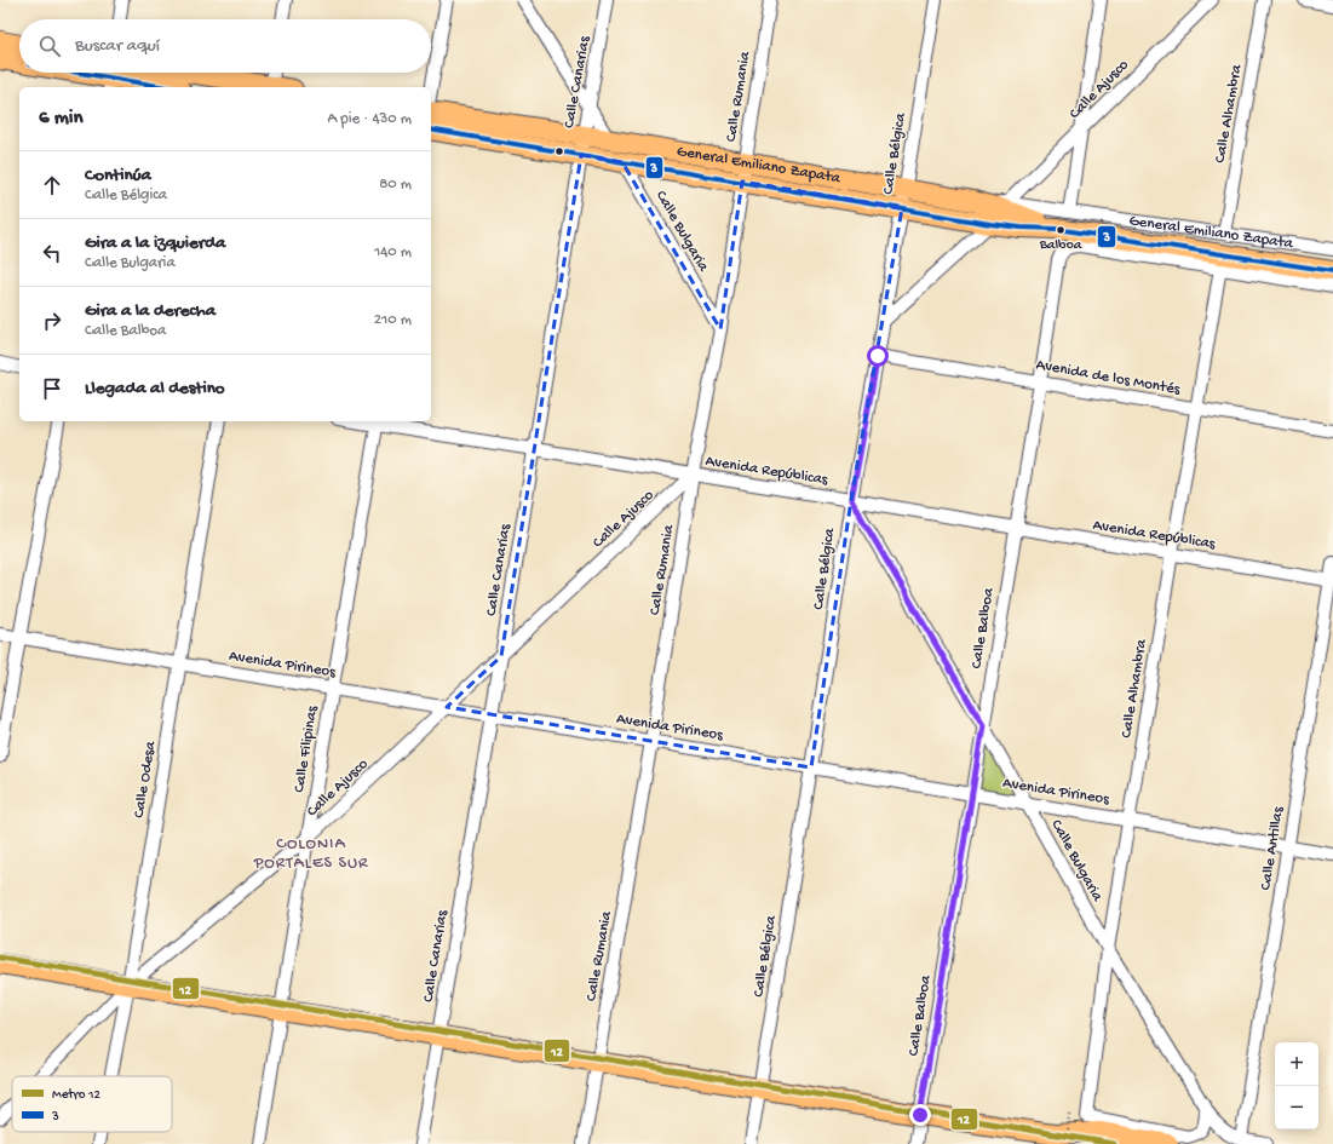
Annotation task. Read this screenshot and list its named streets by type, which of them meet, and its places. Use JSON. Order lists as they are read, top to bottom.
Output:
{
  "streets": {
    "main road": ["General Emiliano Zapata"],
    "street": [
      "Calle Canarias",
      "Calle Ajusco",
      "Calle Rumania",
      "Calle Alhambra",
      "Calle Bélgica",
      "Calle Bulgaria",
      "Avenida de los Montés",
      "Avenida Repúblicas",
      "Calle Balboa",
      "Avenida Pirineos",
      "Calle Filipinas",
      "Calle Odesa",
      "Calle Antillas"
    ]
  },
  "crossings": [
    ["Calle Canarias", "Calle Ajusco"],
    ["Calle Canarias", "General Emiliano Zapata"],
    ["Calle Canarias", "Calle Bulgaria"],
    ["Calle Canarias", "Avenida Repúblicas"],
    ["Calle Canarias", "Avenida Pirineos"],
    ["Calle Ajusco", "Calle Rumania"],
    ["Calle Ajusco", "General Emiliano Zapata"],
    ["Calle Ajusco", "Avenida Repúblicas"],
    ["Calle Ajusco", "Avenida Pirineos"],
    ["Calle Ajusco", "Calle Filipinas"],
    ["Calle Ajusco", "Calle Odesa"],
    ["Calle Rumania", "General Emiliano Zapata"],
    ["Calle Rumania", "Calle Bulgaria"],
    ["Calle Rumania", "Avenida Repúblicas"],
    ["Calle Rumania", "Avenida Pirineos"],
    ["Calle Alhambra", "General Emiliano Zapata"],
    ["Calle Alhambra", "Calle Bulgaria"],
    ["Calle Alhambra", "Avenida de los Montés"],
    ["Calle Alhambra", "Avenida Repúblicas"],
    ["Calle Alhambra", "Avenida Pirineos"],
    ["Calle Bélgica", "General Emiliano Zapata"],
    ["Calle Bélgica", "Calle Bulgaria"],
    ["Calle Bélgica", "Avenida de los Montés"],
    ["Calle Bélgica", "Avenida Repúblicas"],
    ["Calle Bélgica", "Avenida Pirineos"],
    ["General Emiliano Zapata", "Calle Bulgaria"],
    ["General Emiliano Zapata", "Calle Balboa"],
    ["Calle Bulgaria", "Avenida Repúblicas"],
    ["Calle Bulgaria", "Calle Balboa"],
    ["Calle Bulgaria", "Avenida Pirineos"],
    ["Calle Bulgaria", "Calle Antillas"],
    ["Avenida de los Montés", "Calle Balboa"],
    ["Avenida Repúblicas", "Calle Balboa"],
    ["Avenida Repúblicas", "Calle Filipinas"],
    ["Avenida Repúblicas", "Calle Antillas"],
    ["Calle Balboa", "Avenida Pirineos"],
    ["Avenida Pirineos", "Calle Filipinas"],
    ["Avenida Pirineos", "Calle Odesa"],
    ["Avenida Pirineos", "Calle Antillas"]
  ],
  "districts": ["COLONIA PORTALES SUR"],
  "places": ["Balboa"],
  "lines": ["transit line 3", "metro line 12"],
  "legend": ["Metro 12", "3"],
  "page": {
    "search": "Buscar aquí",
    "heading": ["6 min", "A pie · 430 m"],
    "list": [
      ["Continúa", "Calle Bélgica", "80 m"],
      ["Gira a la izquierda", "Calle Bulgaria", "140 m"],
      ["Gira a la derecha", "Calle Balboa", "210 m"],
      "Llegada al destino"
    ],
    "map_buttons": ["+", "−"]
  }
}
